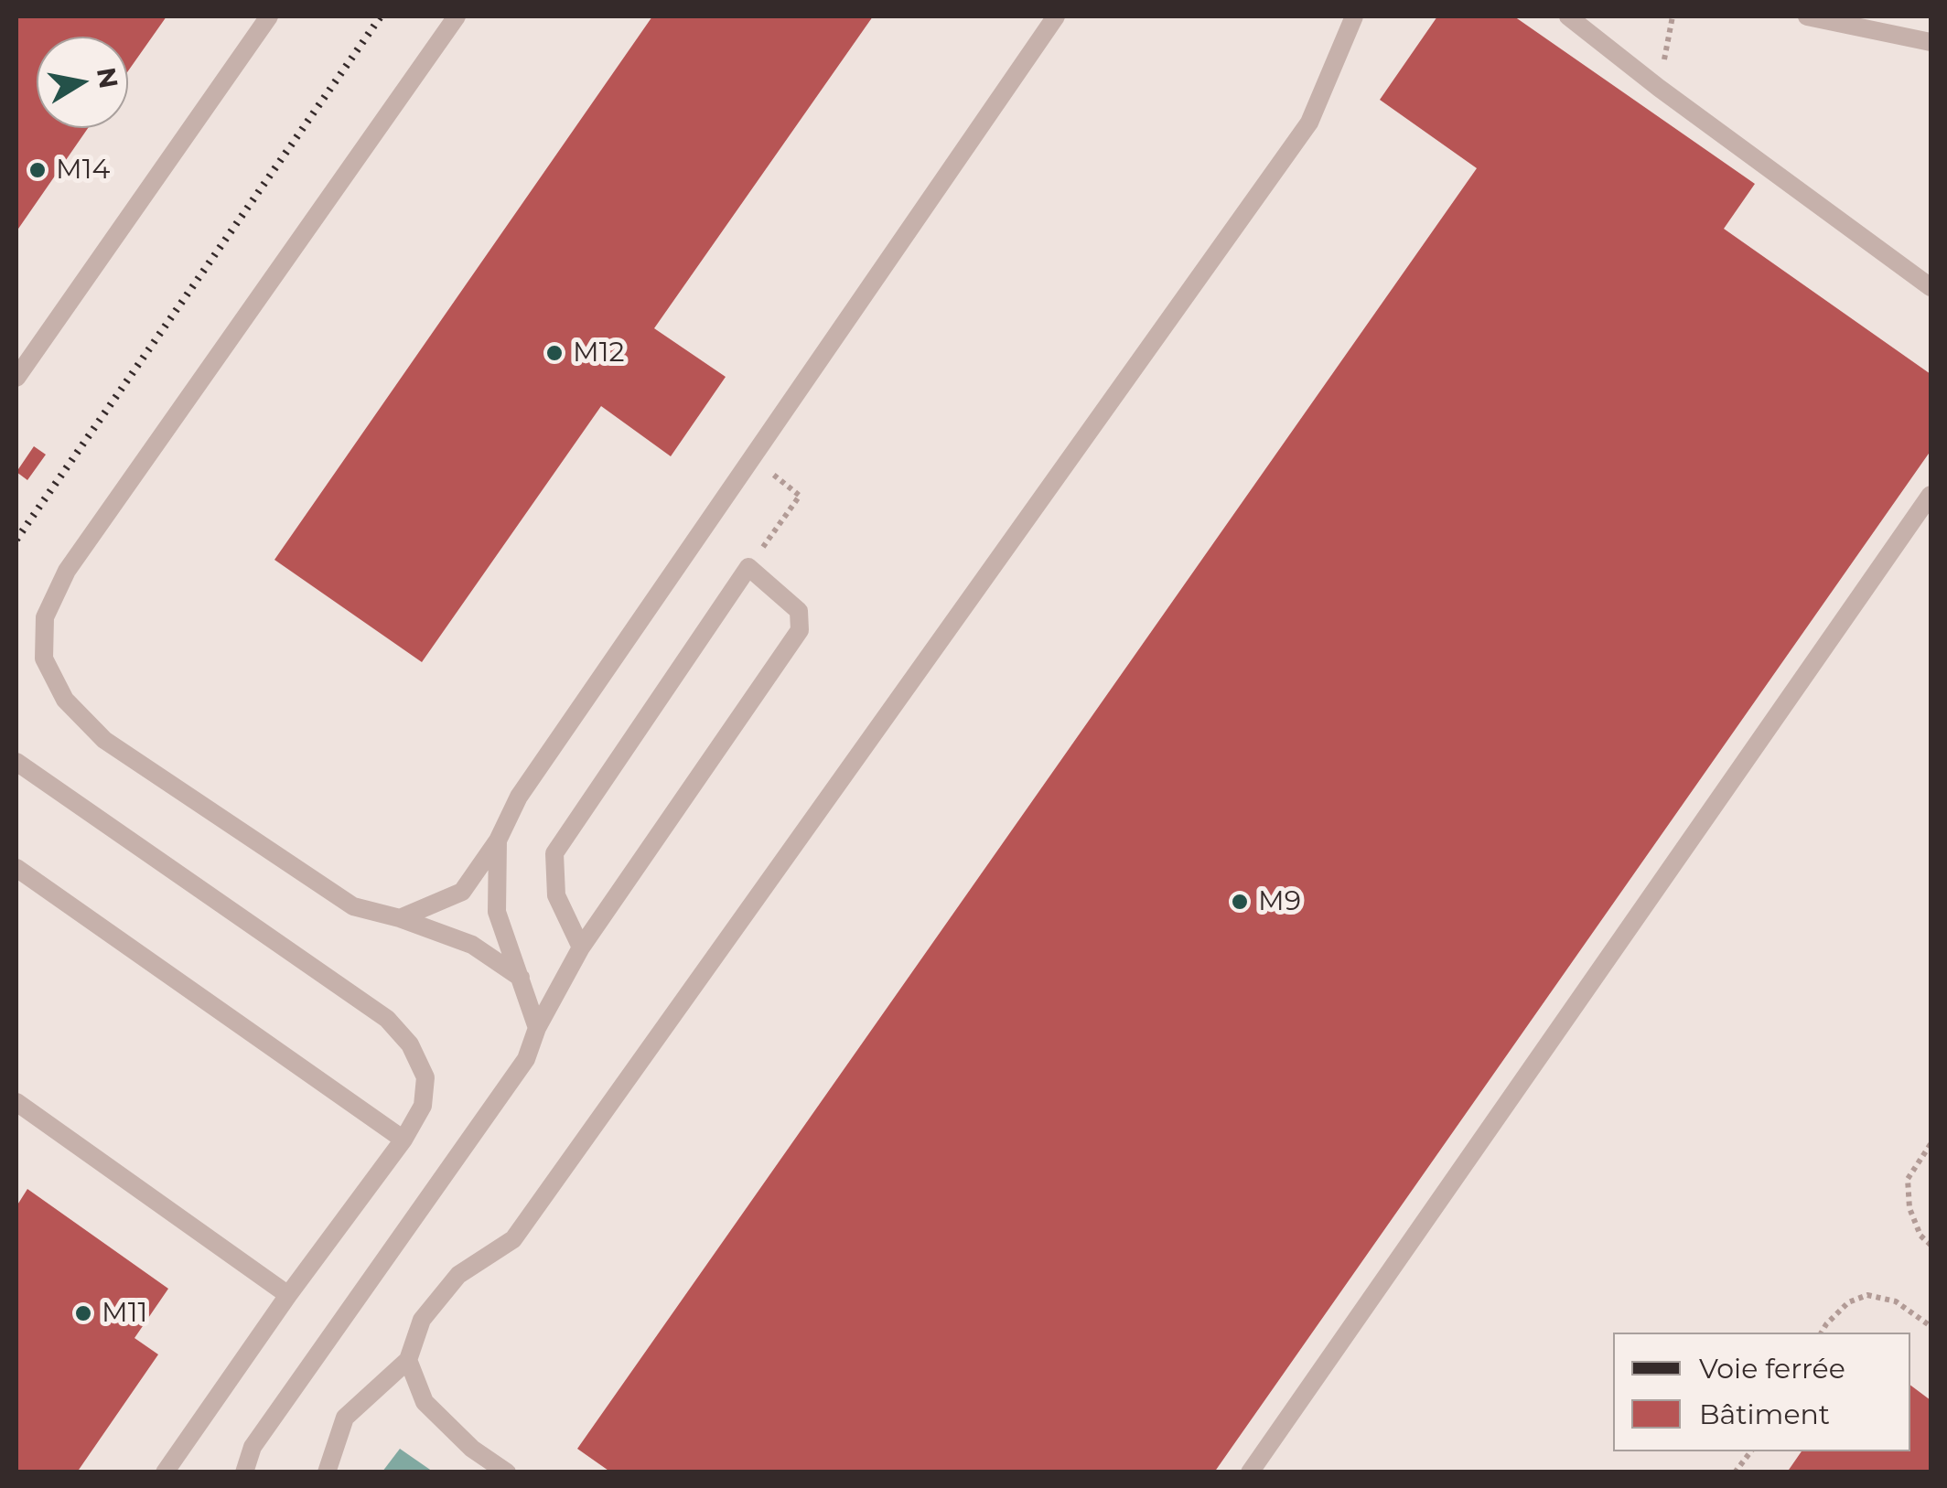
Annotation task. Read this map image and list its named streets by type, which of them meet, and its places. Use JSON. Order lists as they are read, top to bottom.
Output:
{
  "places": [
    "M14",
    "M12",
    "M9",
    "M11"
  ],
  "legend": ["Voie ferrée", "Bâtiment"],
  "north": "right"
}
